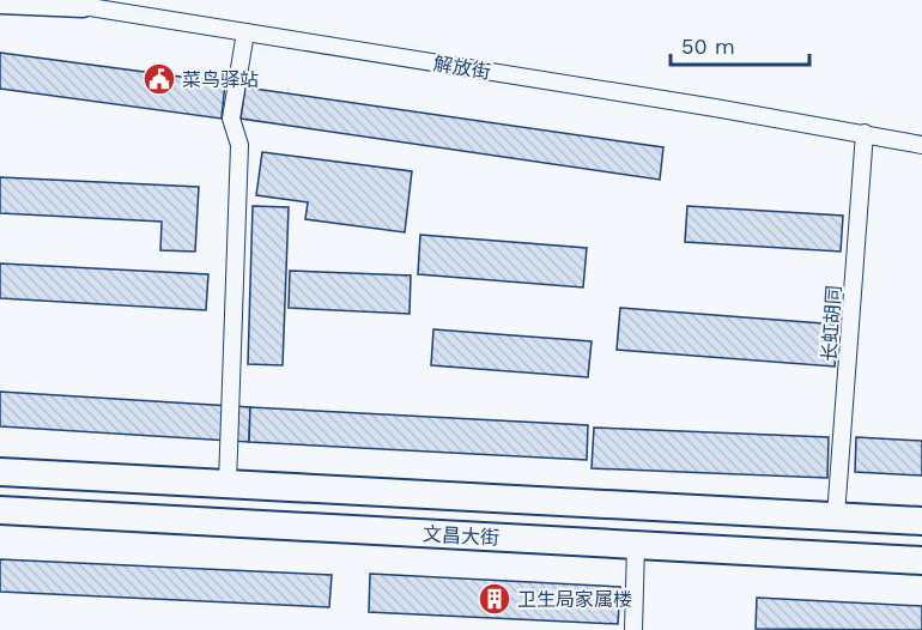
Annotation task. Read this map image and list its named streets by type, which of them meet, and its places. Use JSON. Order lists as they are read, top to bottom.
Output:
{
  "streets": {
    "main road": ["文昌大街"],
    "street": ["解放街", "长虹胡同"]
  },
  "crossings": [
    ["解放街", "长虹胡同"],
    ["长虹胡同", "文昌大街"]
  ],
  "places": {
    "public building": ["菜鸟驿站"],
    "building": ["卫生局家属楼"]
  },
  "scale_bar": "50 m"
}
